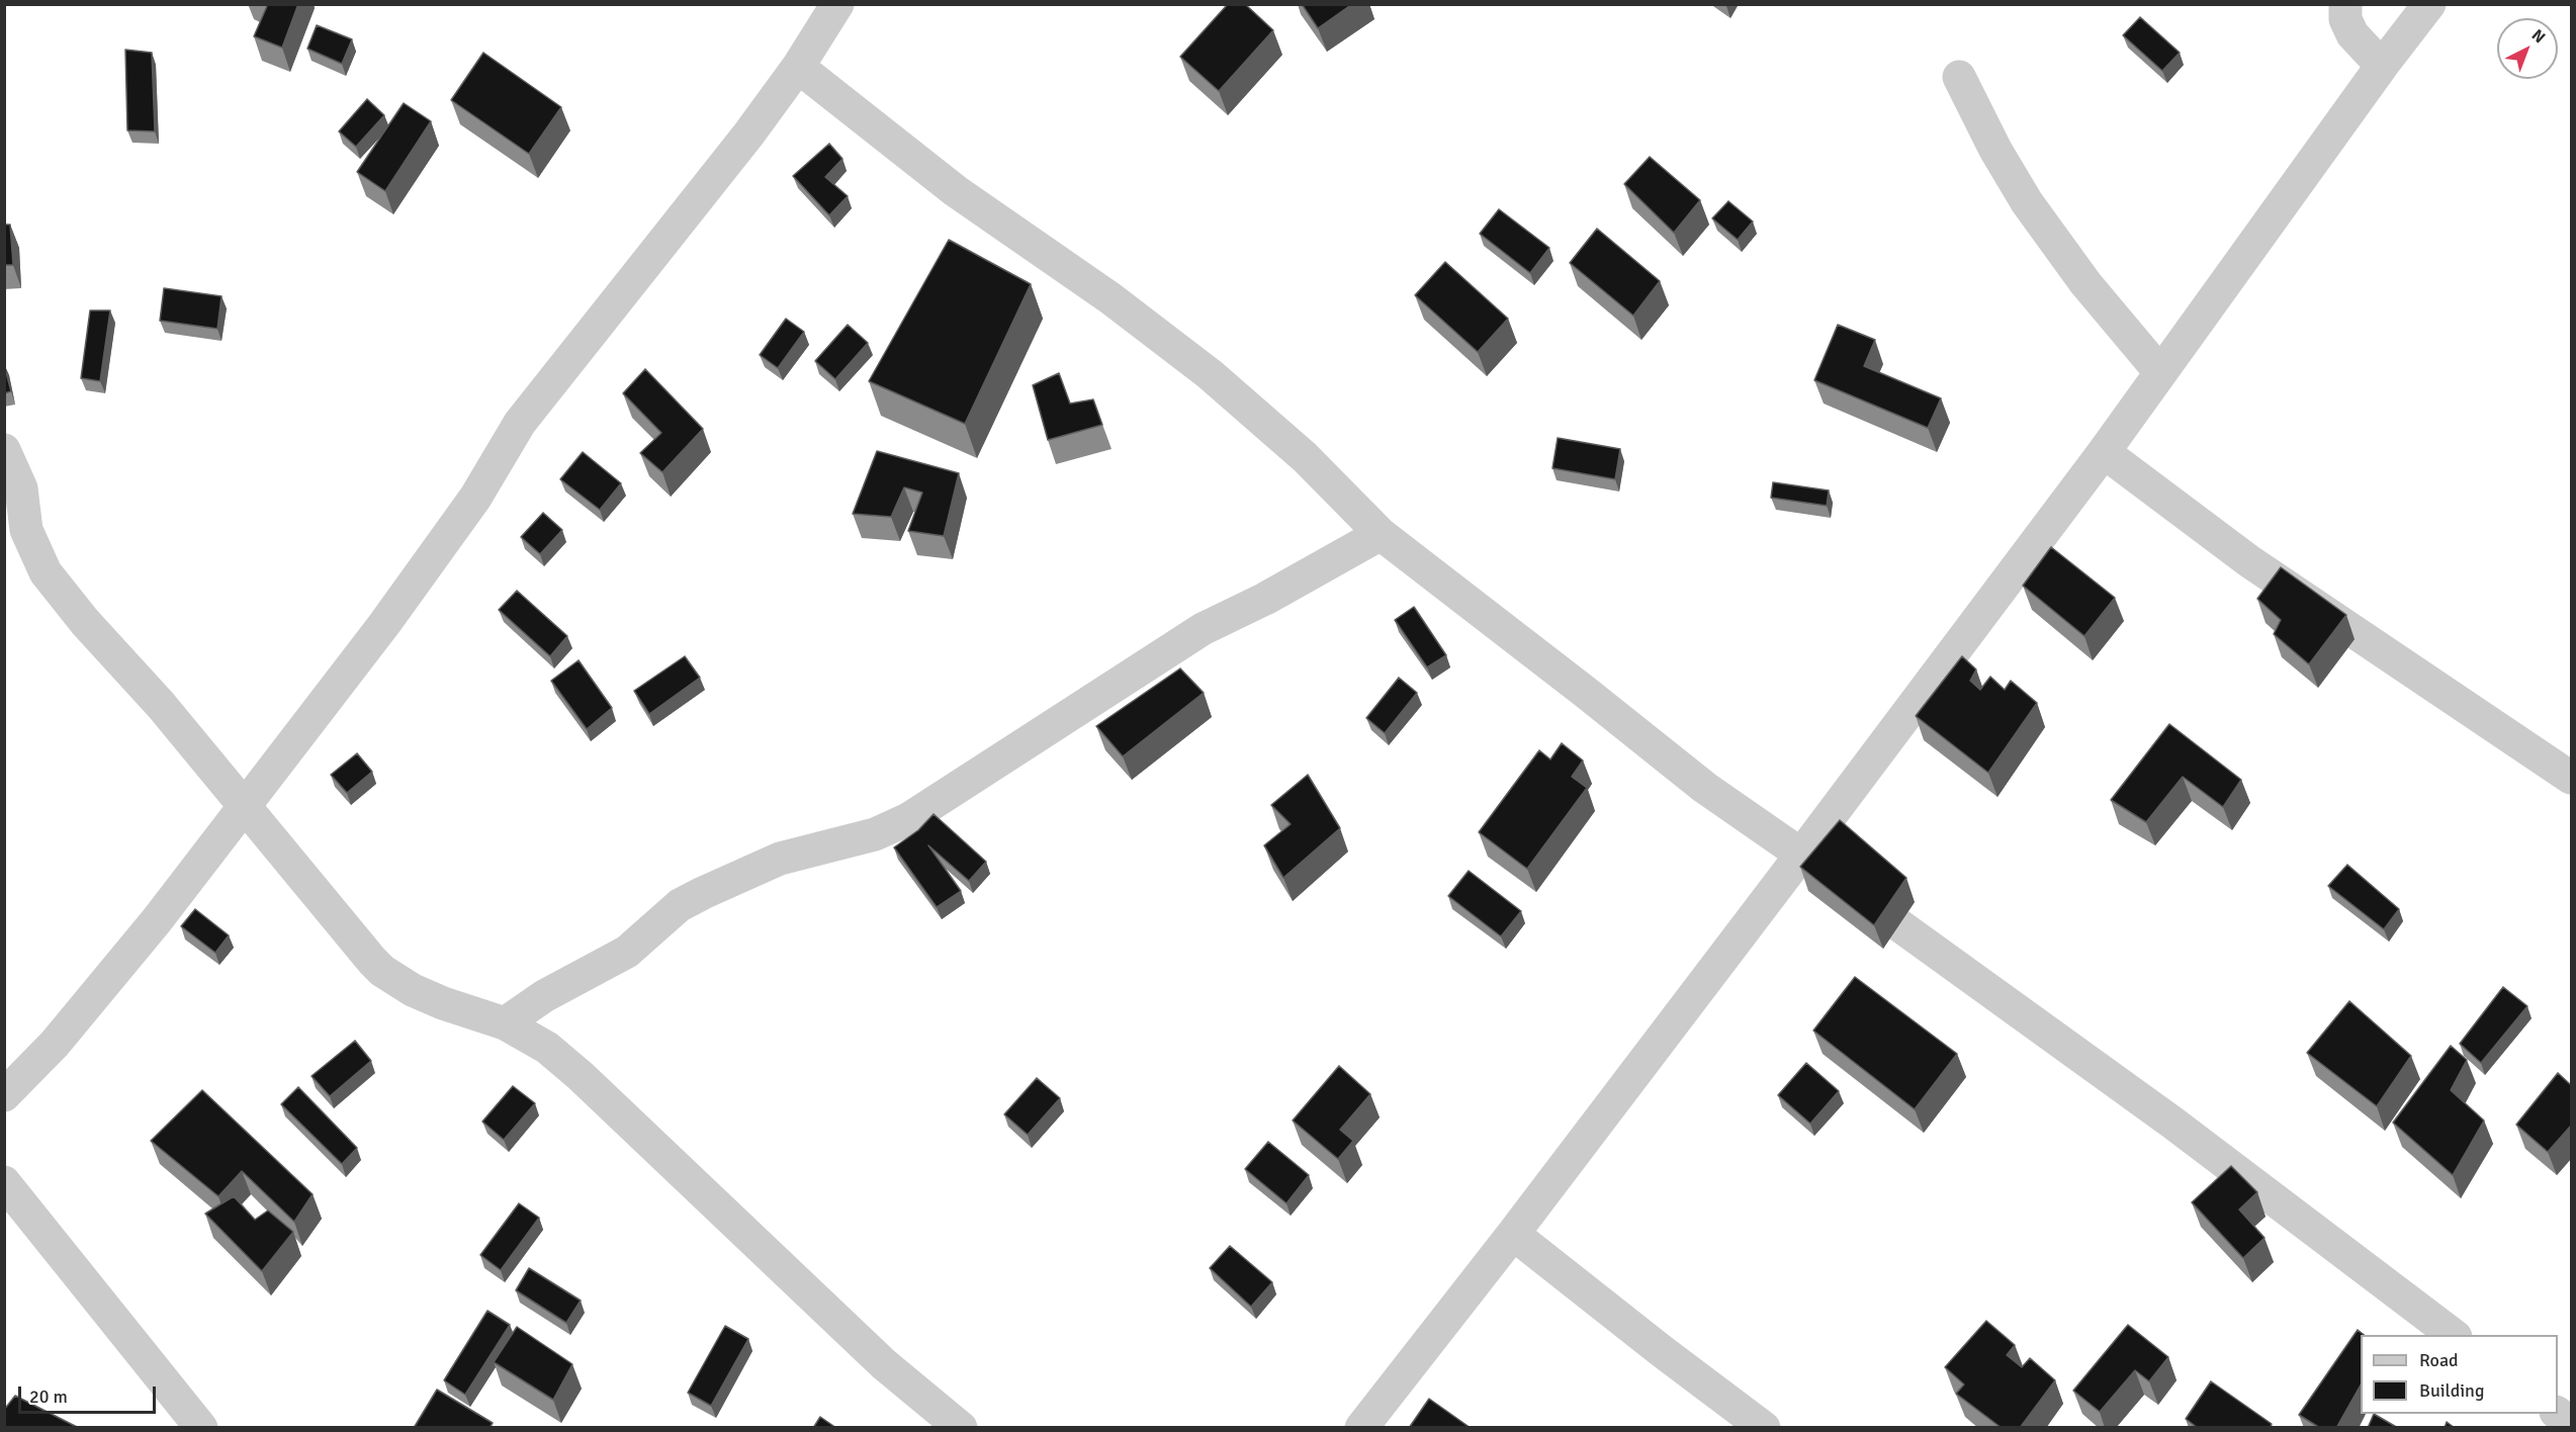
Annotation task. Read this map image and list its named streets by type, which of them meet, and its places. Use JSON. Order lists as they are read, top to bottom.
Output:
{
  "legend": ["Road", "Building"],
  "scale_bar": "20 m",
  "north": "top right"
}
